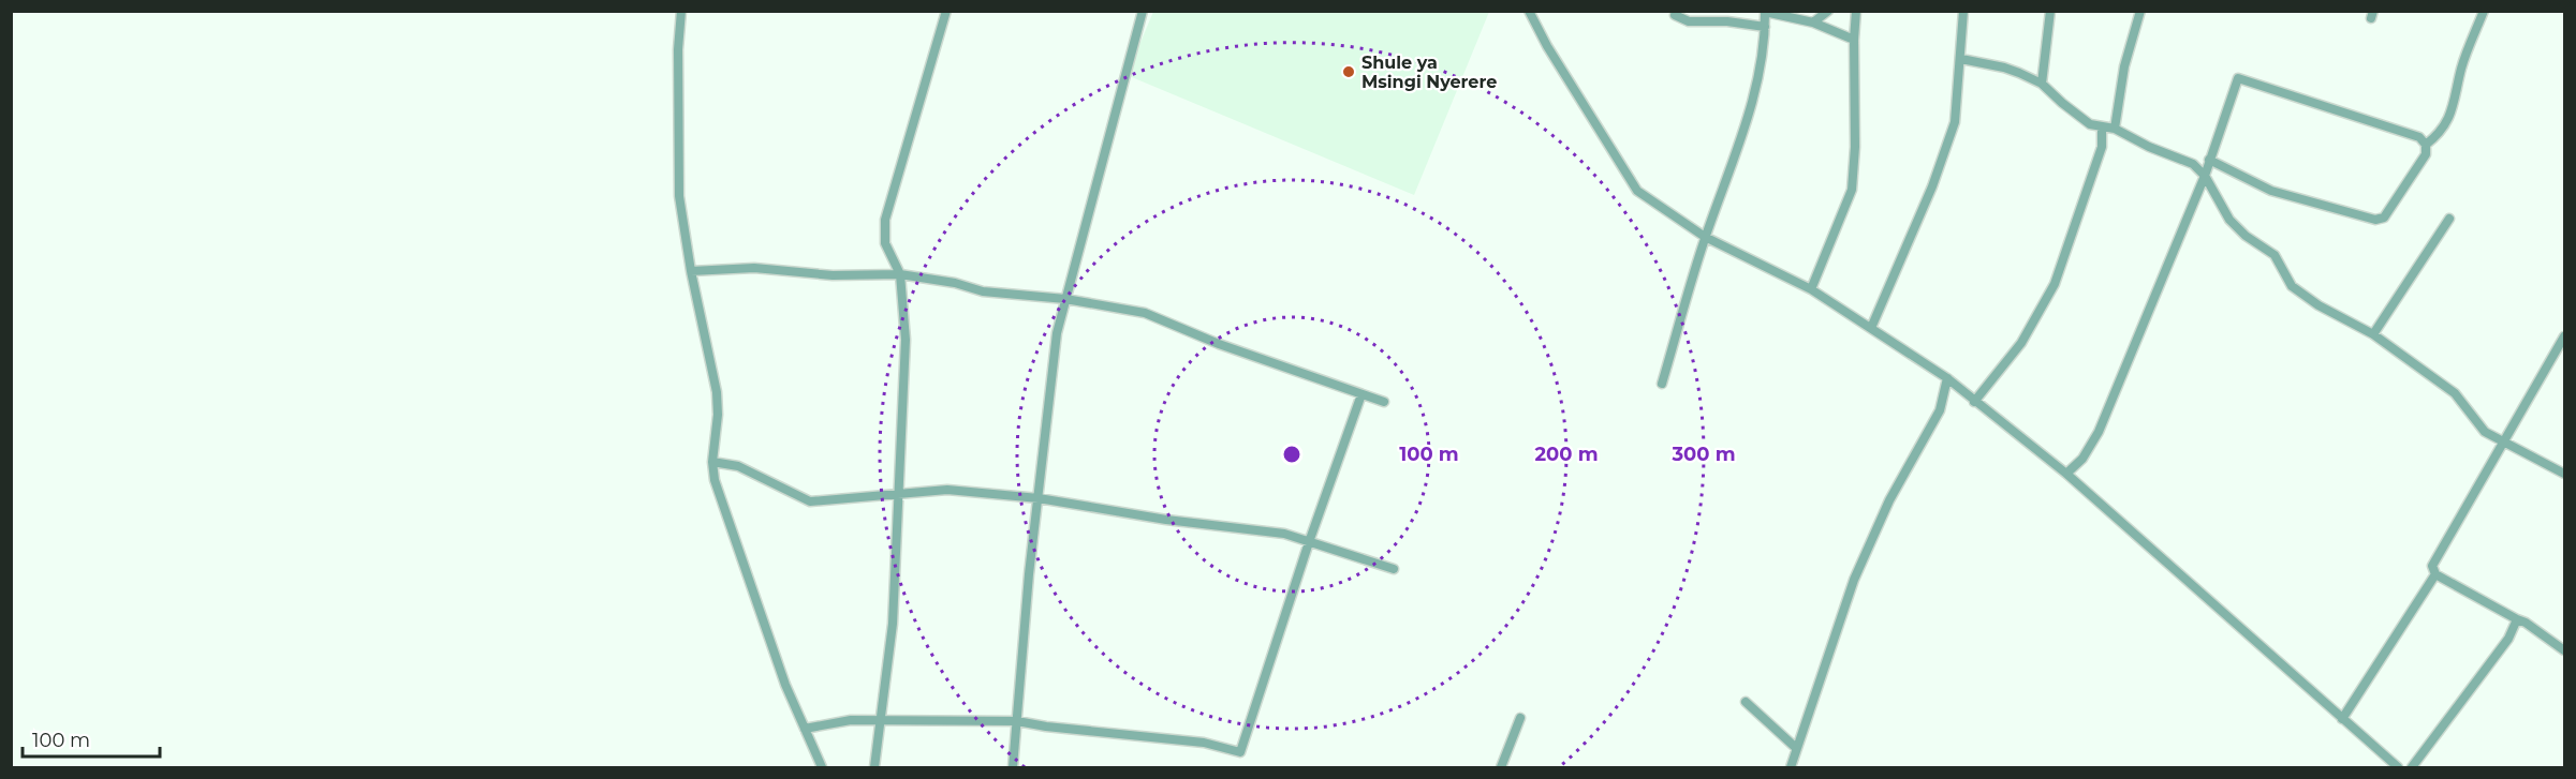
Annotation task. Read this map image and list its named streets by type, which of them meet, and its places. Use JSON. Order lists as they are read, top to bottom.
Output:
{
  "places": ["Shule ya Msingi Nyerere"],
  "scale_bar": "100 m",
  "rings": ["100 m", "200 m", "300 m"]
}
